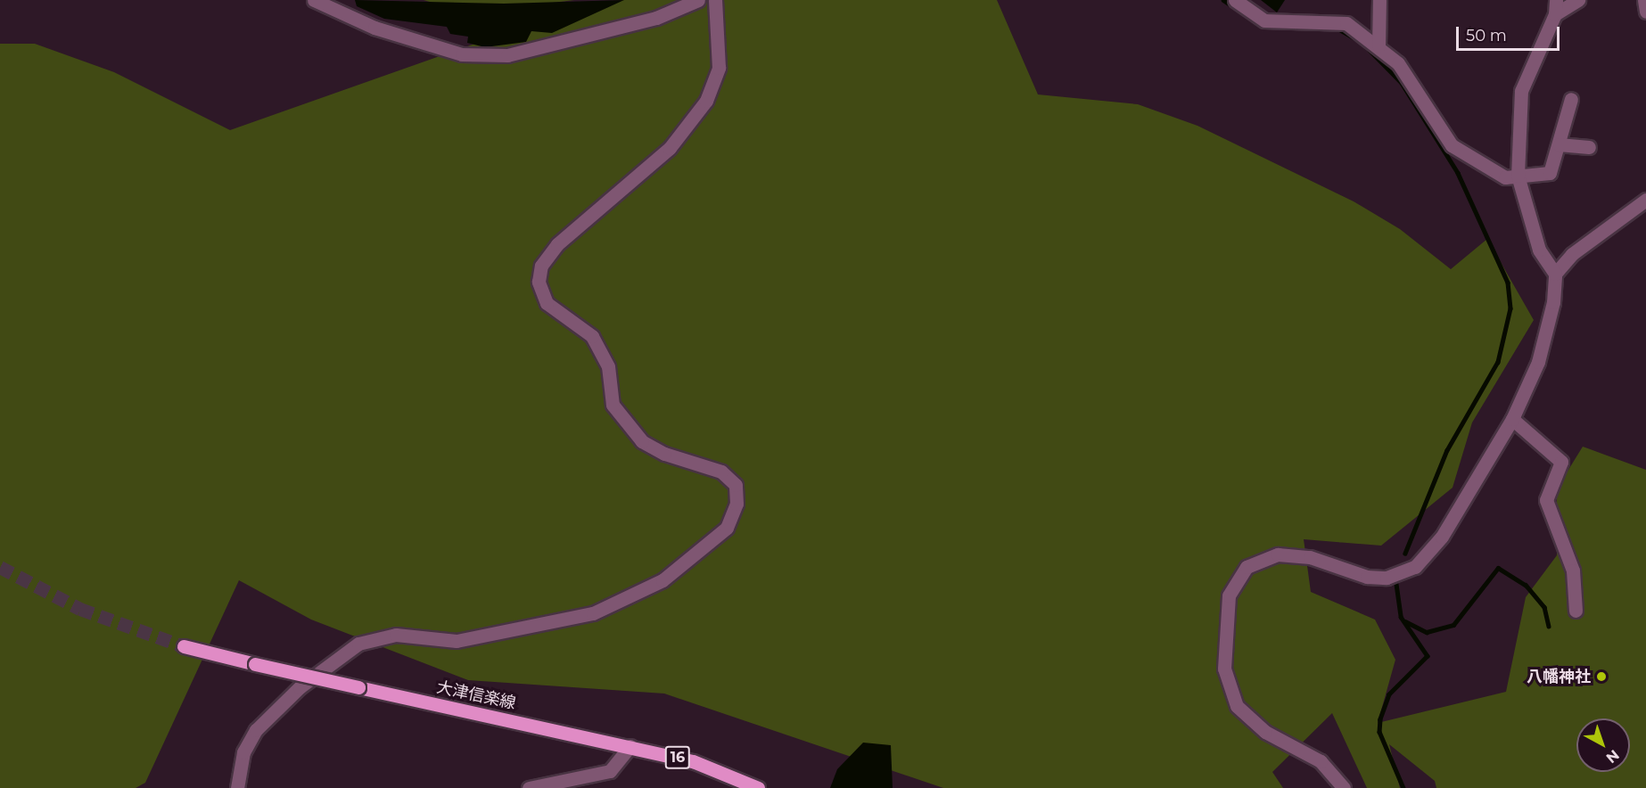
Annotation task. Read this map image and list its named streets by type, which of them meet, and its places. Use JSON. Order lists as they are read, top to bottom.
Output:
{
  "streets": {
    "main road": ["大津信楽線", "16"]
  },
  "places": ["八幡神社"],
  "scale_bar": "50 m",
  "north": "bottom right"
}
